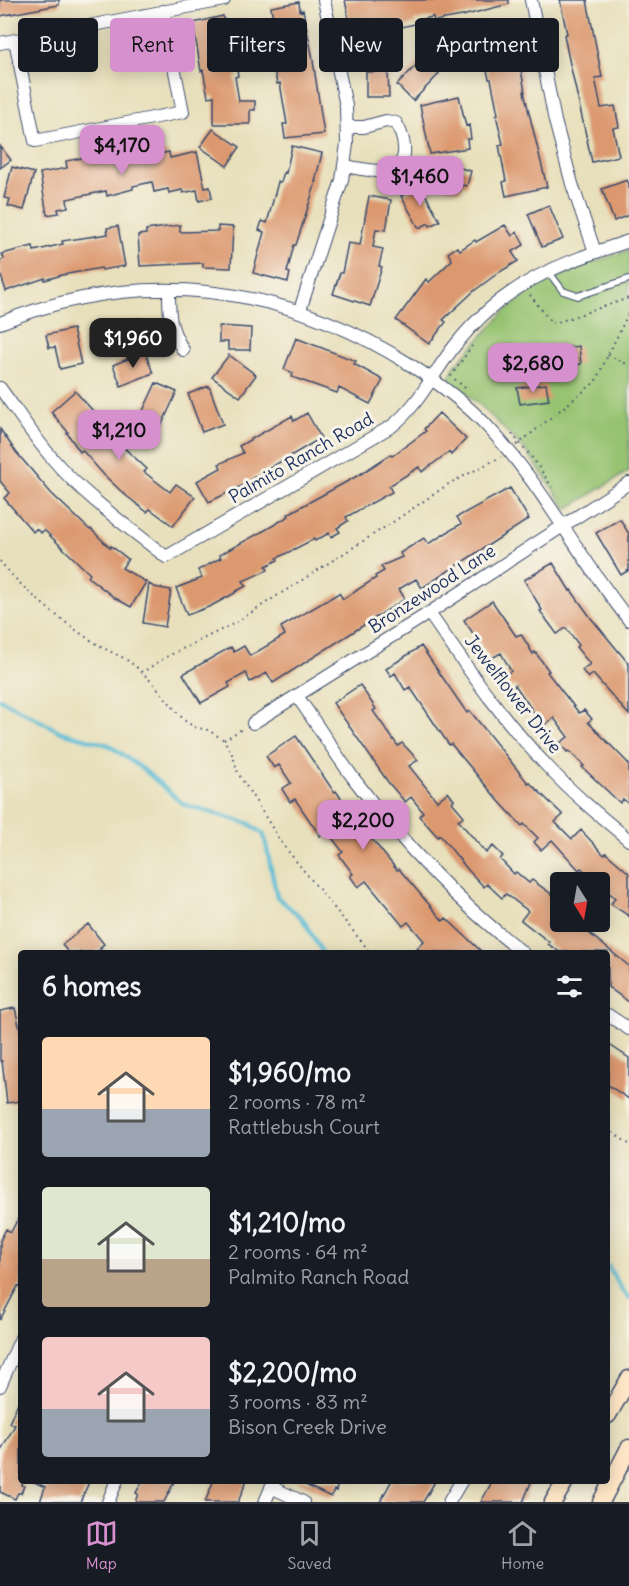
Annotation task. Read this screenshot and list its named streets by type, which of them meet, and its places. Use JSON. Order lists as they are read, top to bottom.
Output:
{
  "streets": {
    "street": ["Palmito Ranch Road", "Bronzewood Lane", "Jewelflower Drive"]
  },
  "crossings": [
    ["Bronzewood Lane", "Jewelflower Drive"]
  ],
  "north": "bottom",
  "page": {
    "chip": [
      "Buy",
      "Rent",
      "Filters",
      "New",
      "Apartment"
    ],
    "price": [
      "$4,170",
      "$1,460",
      "$1,960",
      "$2,680",
      "$1,210",
      "$2,200"
    ],
    "heading": "6 homes",
    "list": [
      {
        "name": "$1,960/mo",
        "note": "2 rooms · 78 m² · Rattlebush Court"
      },
      {
        "name": "$1,210/mo",
        "note": "2 rooms · 64 m² · Palmito Ranch Road"
      },
      {
        "name": "$2,200/mo",
        "note": "3 rooms · 83 m² · Bison Creek Drive"
      }
    ],
    "tabs": ["Map", "Saved", "Home"]
  }
}
